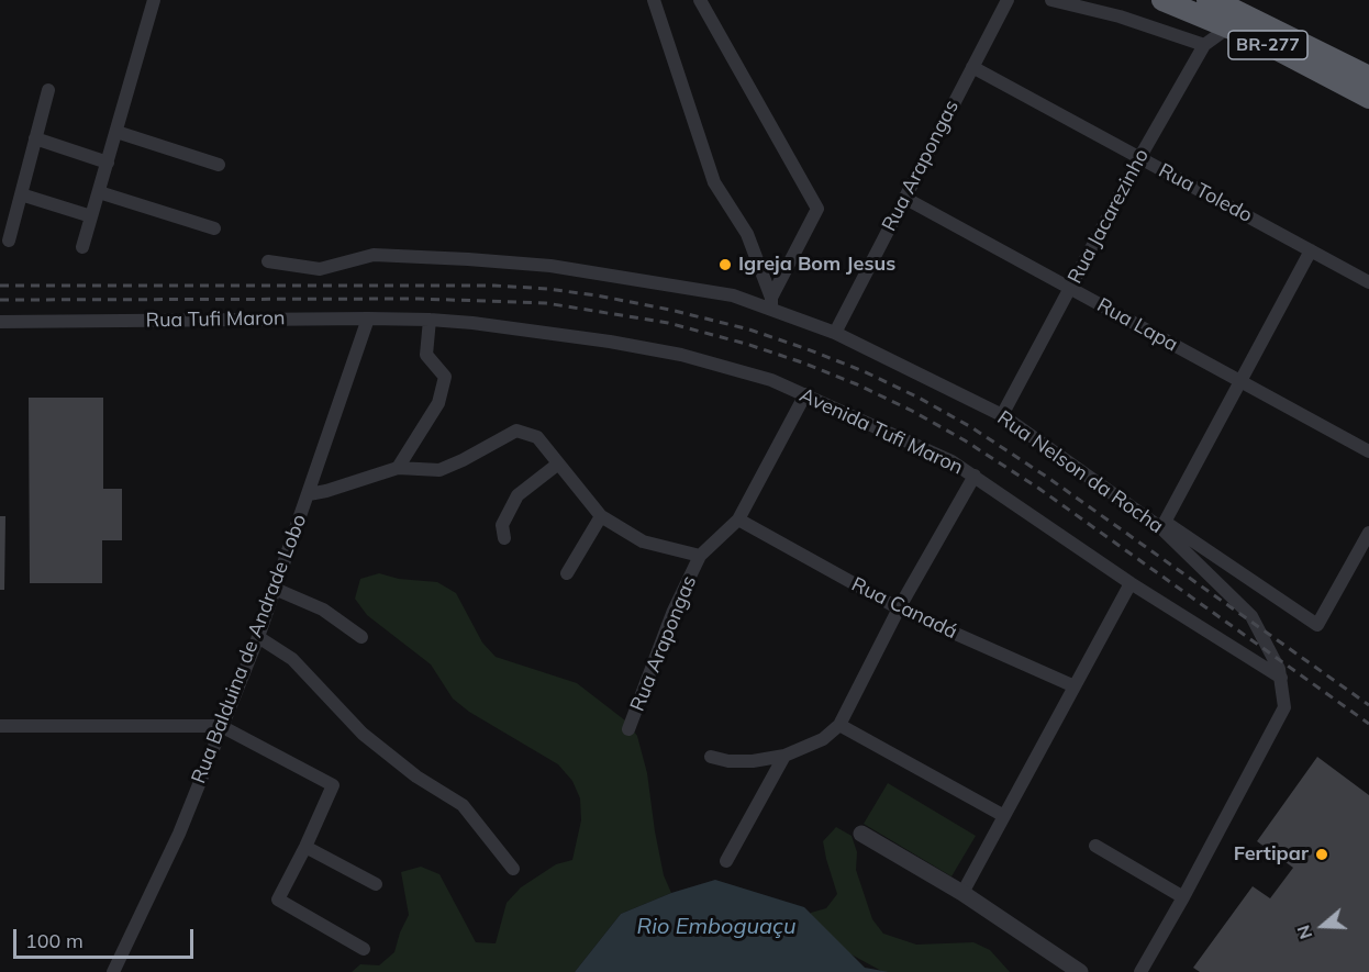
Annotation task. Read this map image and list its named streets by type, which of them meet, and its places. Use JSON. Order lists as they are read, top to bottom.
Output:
{
  "streets": {
    "highway": ["BR-277"],
    "street": [
      "Rua Arapongas",
      "Rua Toledo",
      "Rua Jacarezinho",
      "Rua Tufi Maron",
      "Rua Lapa",
      "Avenida Tufi Maron",
      "Rua Nelson da Rocha",
      "Rua Canadá",
      "Rua Balduina de Andrade Lobo"
    ]
  },
  "crossings": [
    ["BR-277", "Rua Jacarezinho"],
    ["Rua Arapongas", "Rua Toledo"],
    ["Rua Arapongas", "Rua Lapa"],
    ["Rua Arapongas", "Avenida Tufi Maron"],
    ["Rua Arapongas", "Rua Nelson da Rocha"],
    ["Rua Arapongas", "Rua Canadá"],
    ["Rua Toledo", "Rua Jacarezinho"],
    ["Rua Jacarezinho", "Rua Lapa"],
    ["Rua Jacarezinho", "Rua Nelson da Rocha"],
    ["Rua Tufi Maron", "Avenida Tufi Maron"],
    ["Rua Tufi Maron", "Rua Balduina de Andrade Lobo"],
    ["Avenida Tufi Maron", "Rua Nelson da Rocha"]
  ],
  "water": ["Rio Emboguaçu"],
  "places": ["Igreja Bom Jesus", "Fertipar"],
  "scale_bar": "100 m",
  "north": "left"
}
